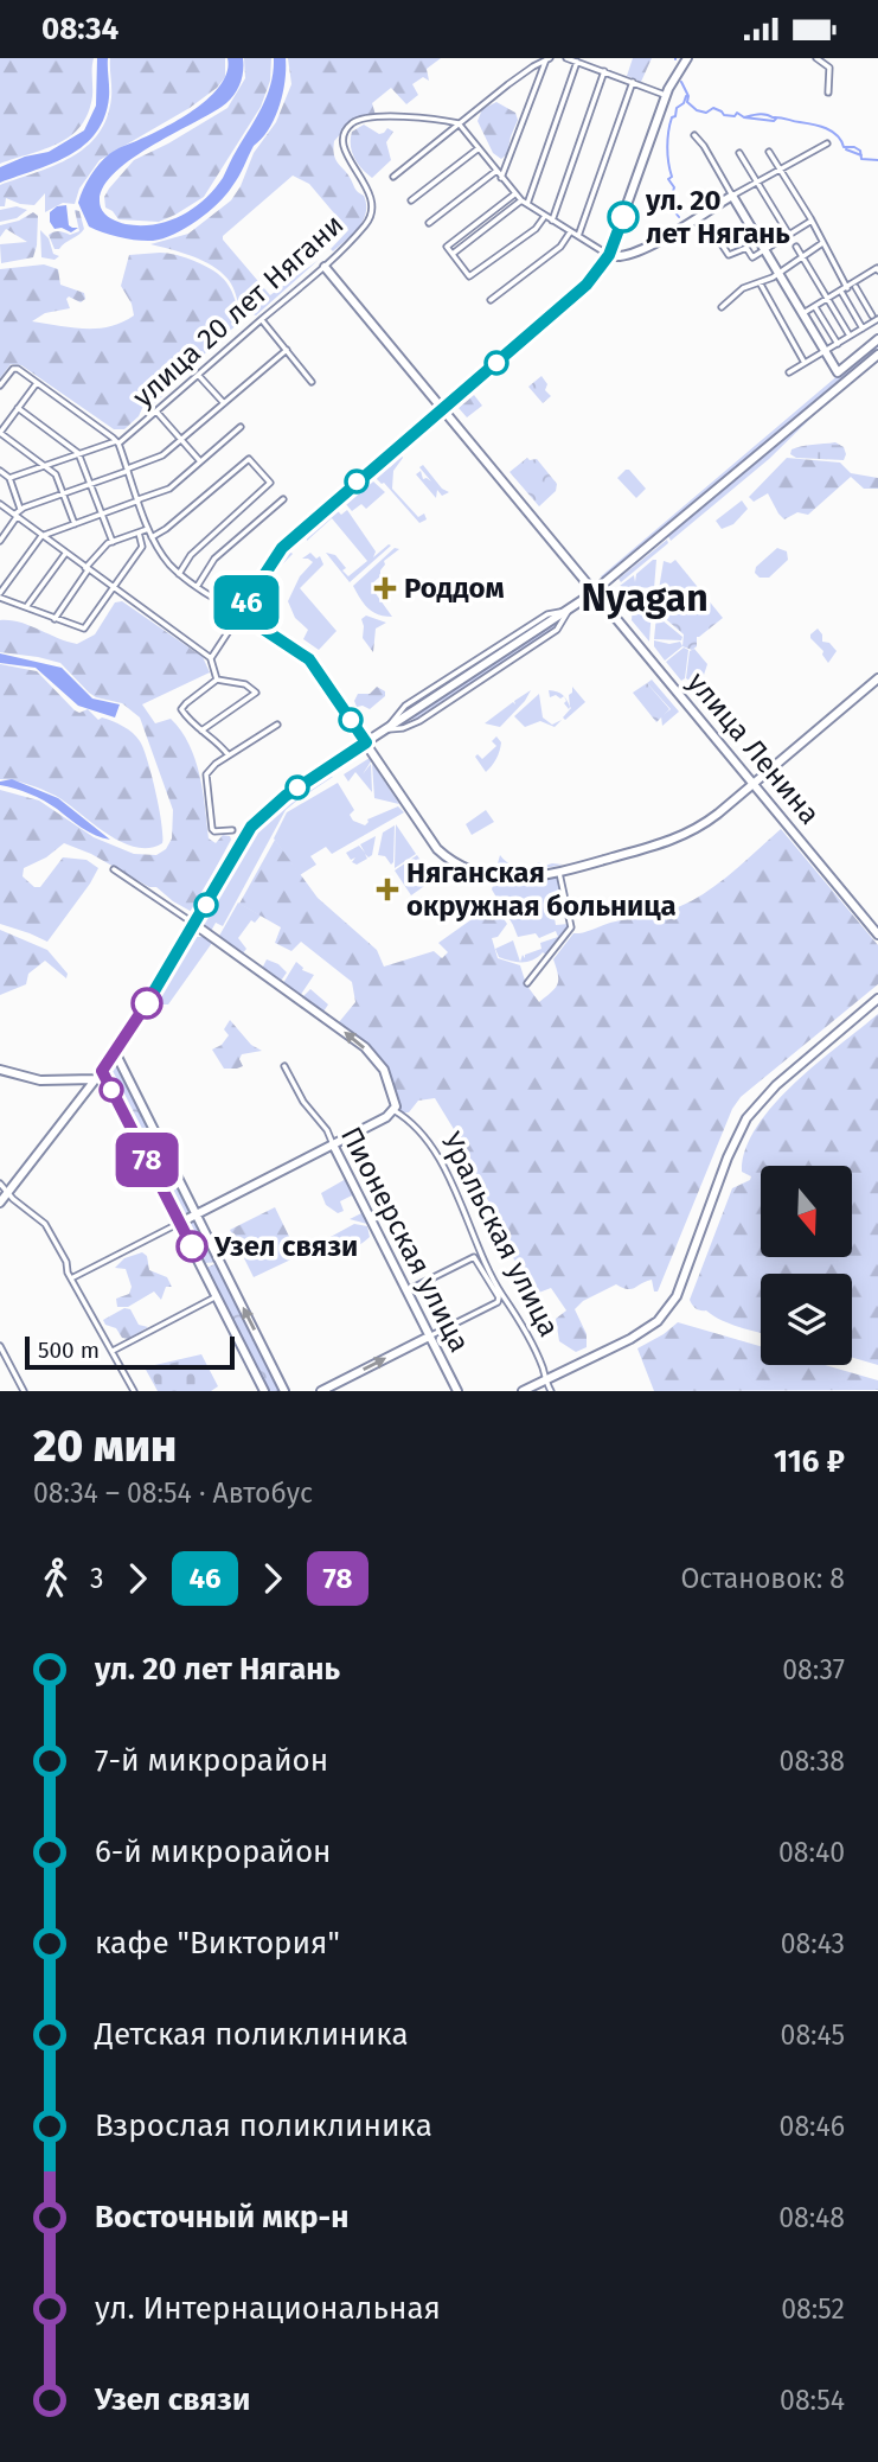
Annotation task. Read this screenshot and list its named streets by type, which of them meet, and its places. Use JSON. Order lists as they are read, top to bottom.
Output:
{
  "streets": {
    "main road": ["улица Ленина", "Пионерская улица"],
    "street": ["улица 20 лет Нягани", "Уральская улица"]
  },
  "crossings": [
    ["улица 20 лет Нягани", "улица Ленина"]
  ],
  "districts": ["Nyagan"],
  "places": {
    "other": ["ул. 20 лет Нягань", "Узел связи"],
    "health": ["Роддом", "Няганская окружная больница"]
  },
  "lines": ["bus line 46", "bus line 78"],
  "scale_bar": "500 m",
  "north": "bottom",
  "page": {
    "status": "08:34",
    "on_map": ["46", "78"],
    "scale": "500 m",
    "heading": ["20 мин", "08:34 – 08:54 · Автобус", "116 ₽"],
    "legs": [
      "3",
      "46",
      "78",
      "Остановок: 8"
    ],
    "list": [
      {
        "name": "ул. 20 лет Нягань",
        "value": "08:37"
      },
      {
        "name": "7-й микрорайон",
        "value": "08:38"
      },
      {
        "name": "6-й микрорайон",
        "value": "08:40"
      },
      {
        "name": "кафе \"Виктория\"",
        "value": "08:43"
      },
      {
        "name": "Детская поликлиника",
        "value": "08:45"
      },
      {
        "name": "Взрослая поликлиника",
        "value": "08:46"
      },
      {
        "name": "Восточный мкр-н",
        "value": "08:48"
      },
      {
        "name": "ул. Интернациональная",
        "value": "08:52"
      },
      {
        "name": "Узел связи",
        "value": "08:54"
      }
    ]
  }
}
